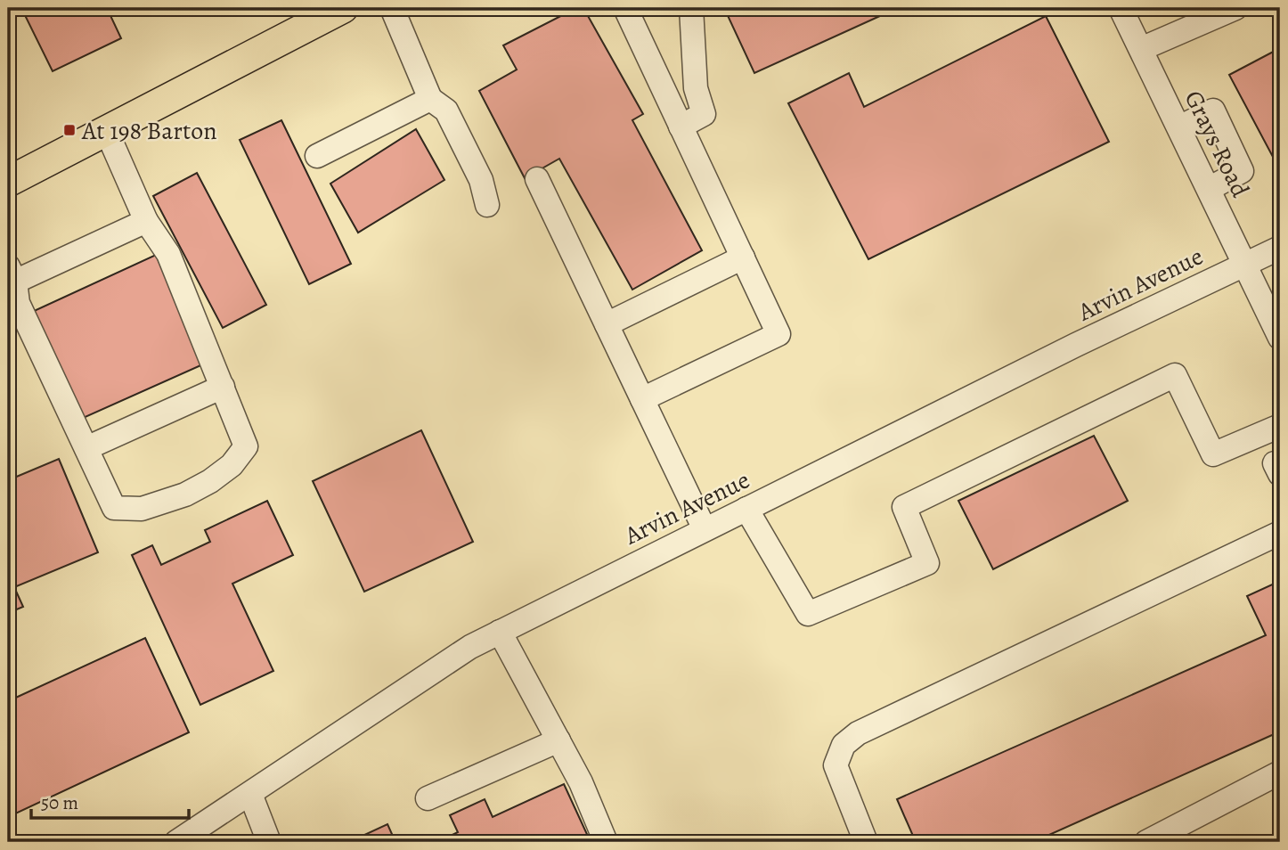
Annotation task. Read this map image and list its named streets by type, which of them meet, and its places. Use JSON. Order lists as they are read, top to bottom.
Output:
{
  "streets": {
    "street": ["Grays Road", "Arvin Avenue"]
  },
  "crossings": [
    ["Grays Road", "Arvin Avenue"]
  ],
  "places": {
    "transit": ["At 198 Barton"]
  },
  "scale_bar": "50 m"
}
